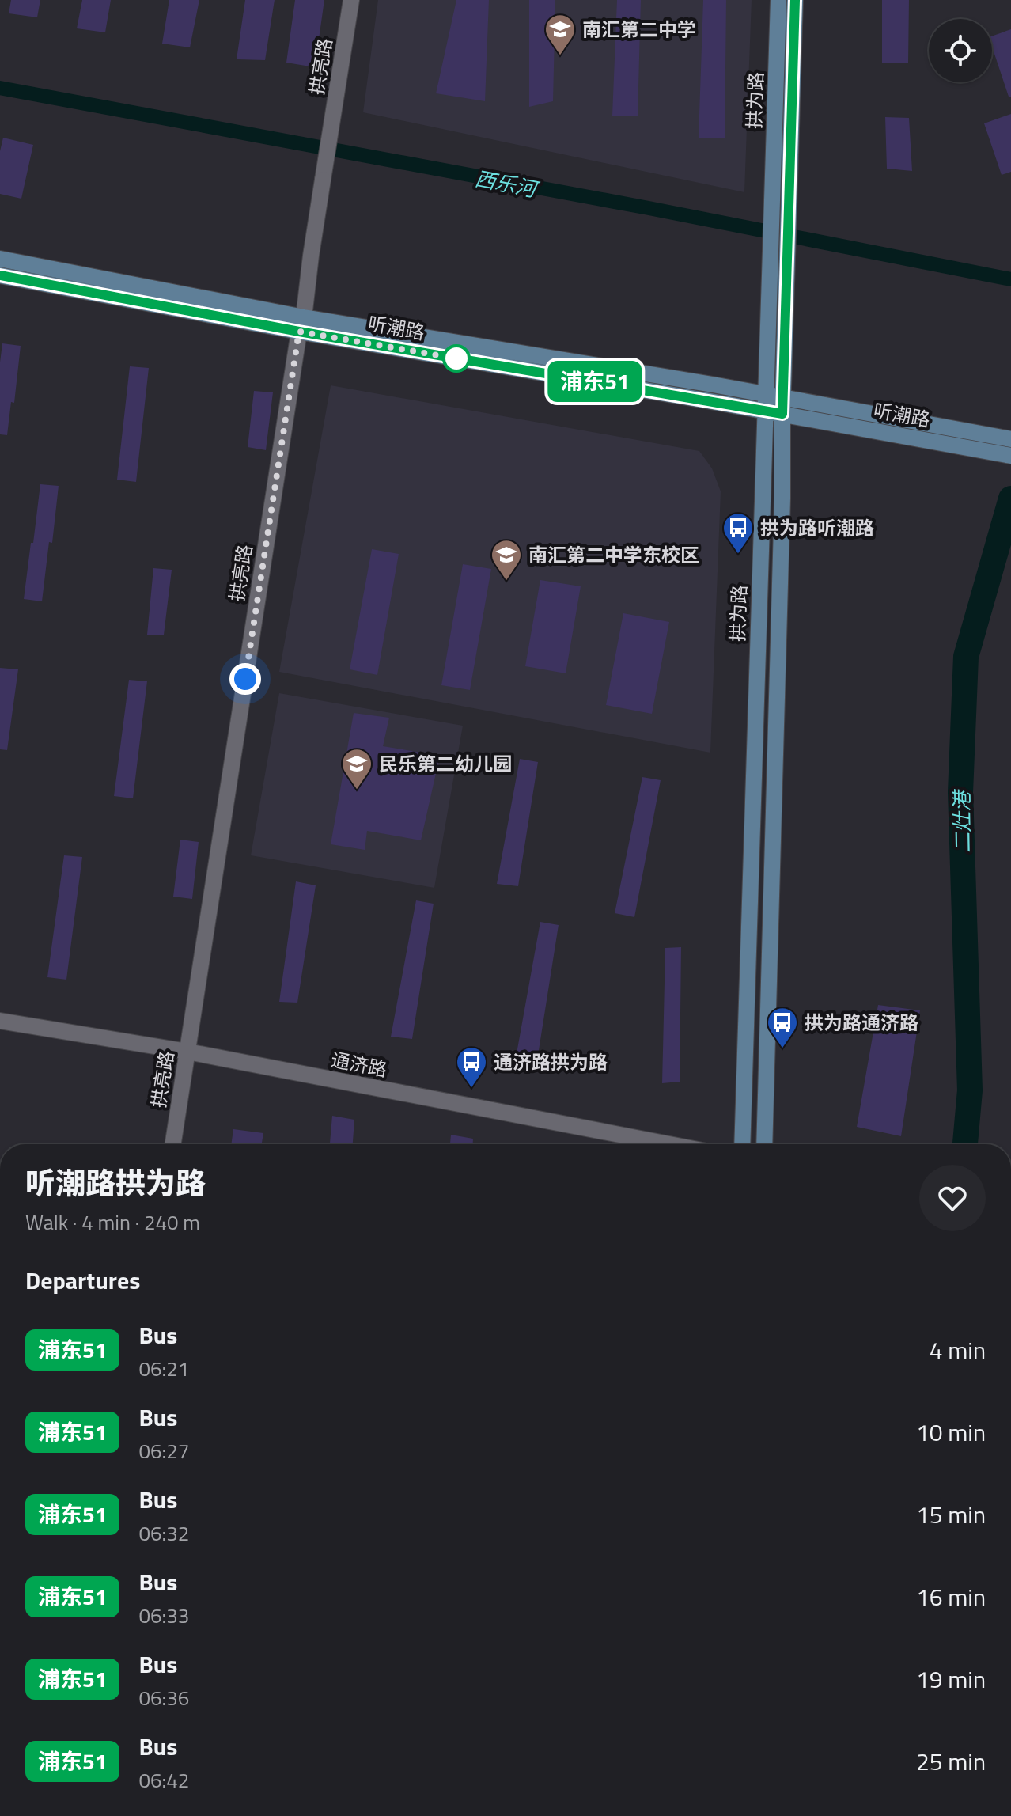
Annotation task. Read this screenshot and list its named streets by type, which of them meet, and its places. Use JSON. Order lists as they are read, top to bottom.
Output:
{
  "streets": {
    "main road": ["拱为路", "听潮路"],
    "street": ["拱亮路", "通济路"]
  },
  "crossings": [
    ["拱亮路", "听潮路"],
    ["拱亮路", "通济路"],
    ["拱为路", "听潮路"]
  ],
  "water": ["西乐河", "二灶港"],
  "places": {
    "school or university": ["南汇第二中学", "南汇第二中学东校区", "民乐第二幼儿园"],
    "bus stop": ["拱为路听潮路", "拱为路通济路", "通济路拱为路"]
  },
  "lines": ["bus line 浦东51"],
  "page": {
    "on_map": "浦东51",
    "heading": [
      ["听潮路拱为路", "Walk · 4 min · 240 m"],
      "Departures"
    ],
    "list": [
      {
        "mark": "浦东51",
        "name": "Bus",
        "note": "06:21",
        "value": "4 min"
      },
      {
        "mark": "浦东51",
        "name": "Bus",
        "note": "06:27",
        "value": "10 min"
      },
      {
        "mark": "浦东51",
        "name": "Bus",
        "note": "06:32",
        "value": "15 min"
      },
      {
        "mark": "浦东51",
        "name": "Bus",
        "note": "06:33",
        "value": "16 min"
      },
      {
        "mark": "浦东51",
        "name": "Bus",
        "note": "06:36",
        "value": "19 min"
      },
      {
        "mark": "浦东51",
        "name": "Bus",
        "note": "06:42",
        "value": "25 min"
      }
    ]
  }
}
